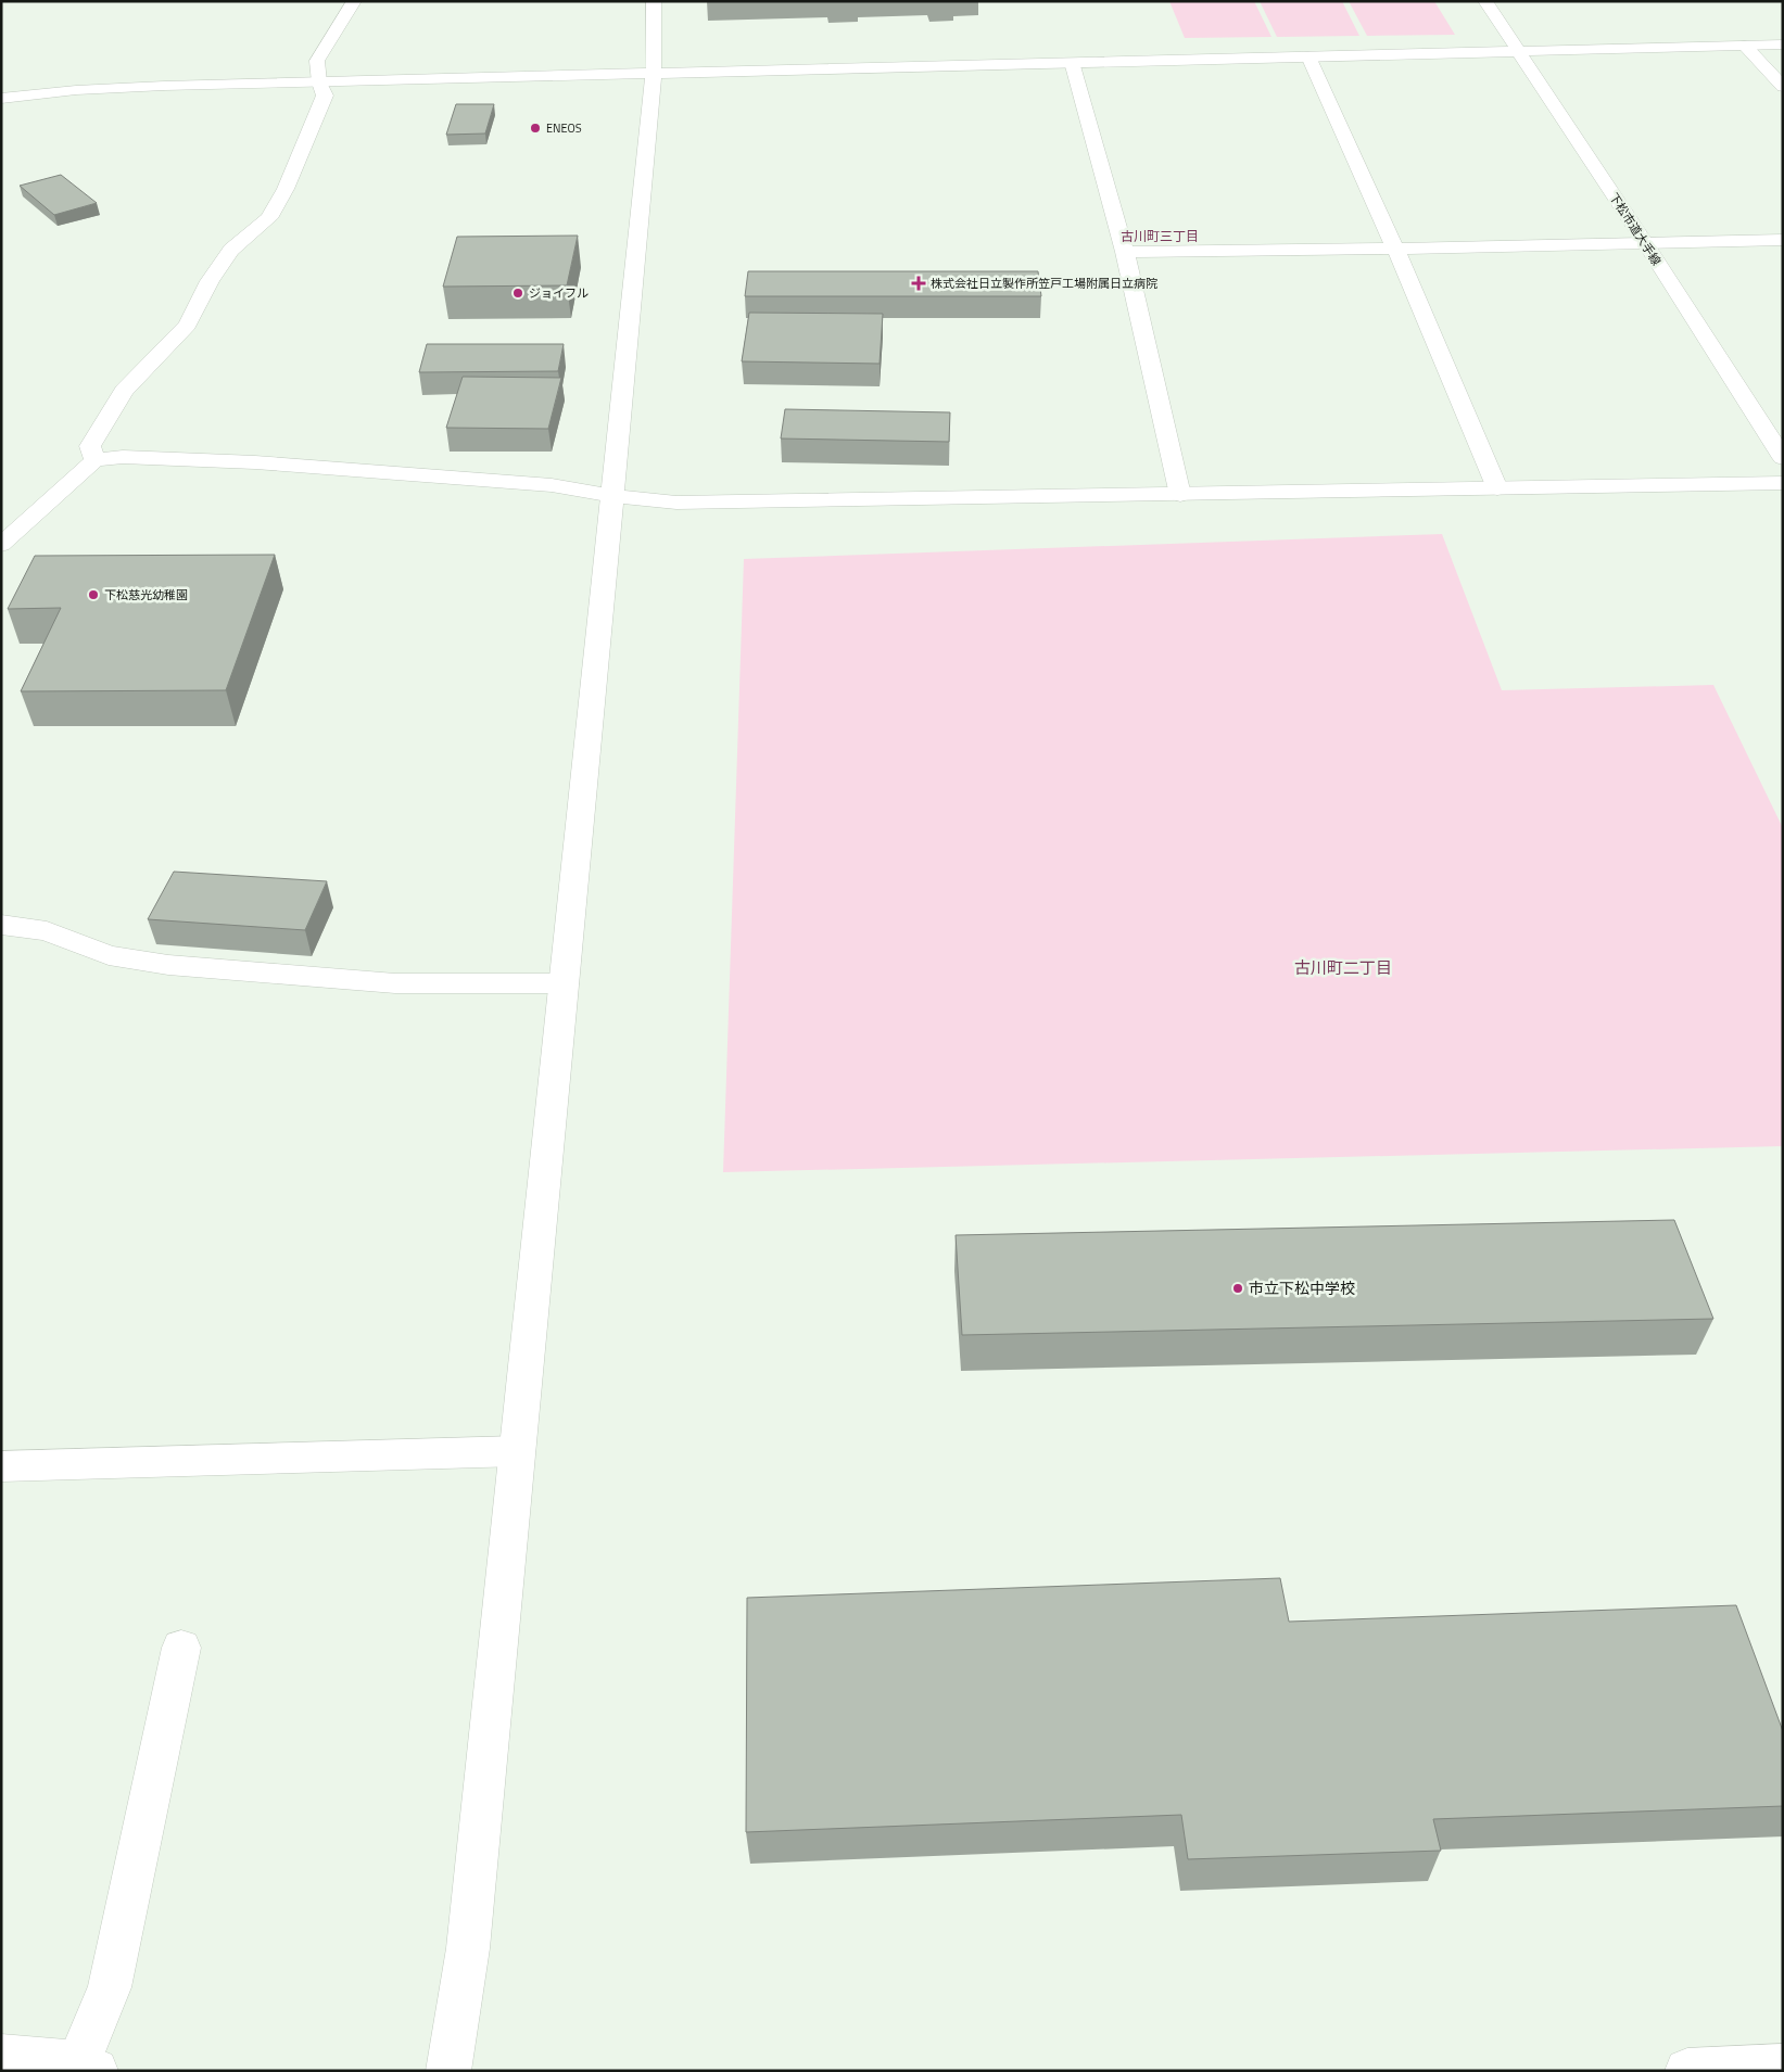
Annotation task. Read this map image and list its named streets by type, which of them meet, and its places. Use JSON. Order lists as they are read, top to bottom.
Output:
{
  "streets": {
    "street": ["下松市道大手線"]
  },
  "districts": ["古川町三丁目", "古川町二丁目"],
  "places": {
    "other": [
      "ENEOS",
      "ジョイフル",
      "下松慈光幼稚園",
      "市立下松中学校"
    ],
    "health": ["株式会社日立製作所笠戸工場附属日立病院"]
  }
}
